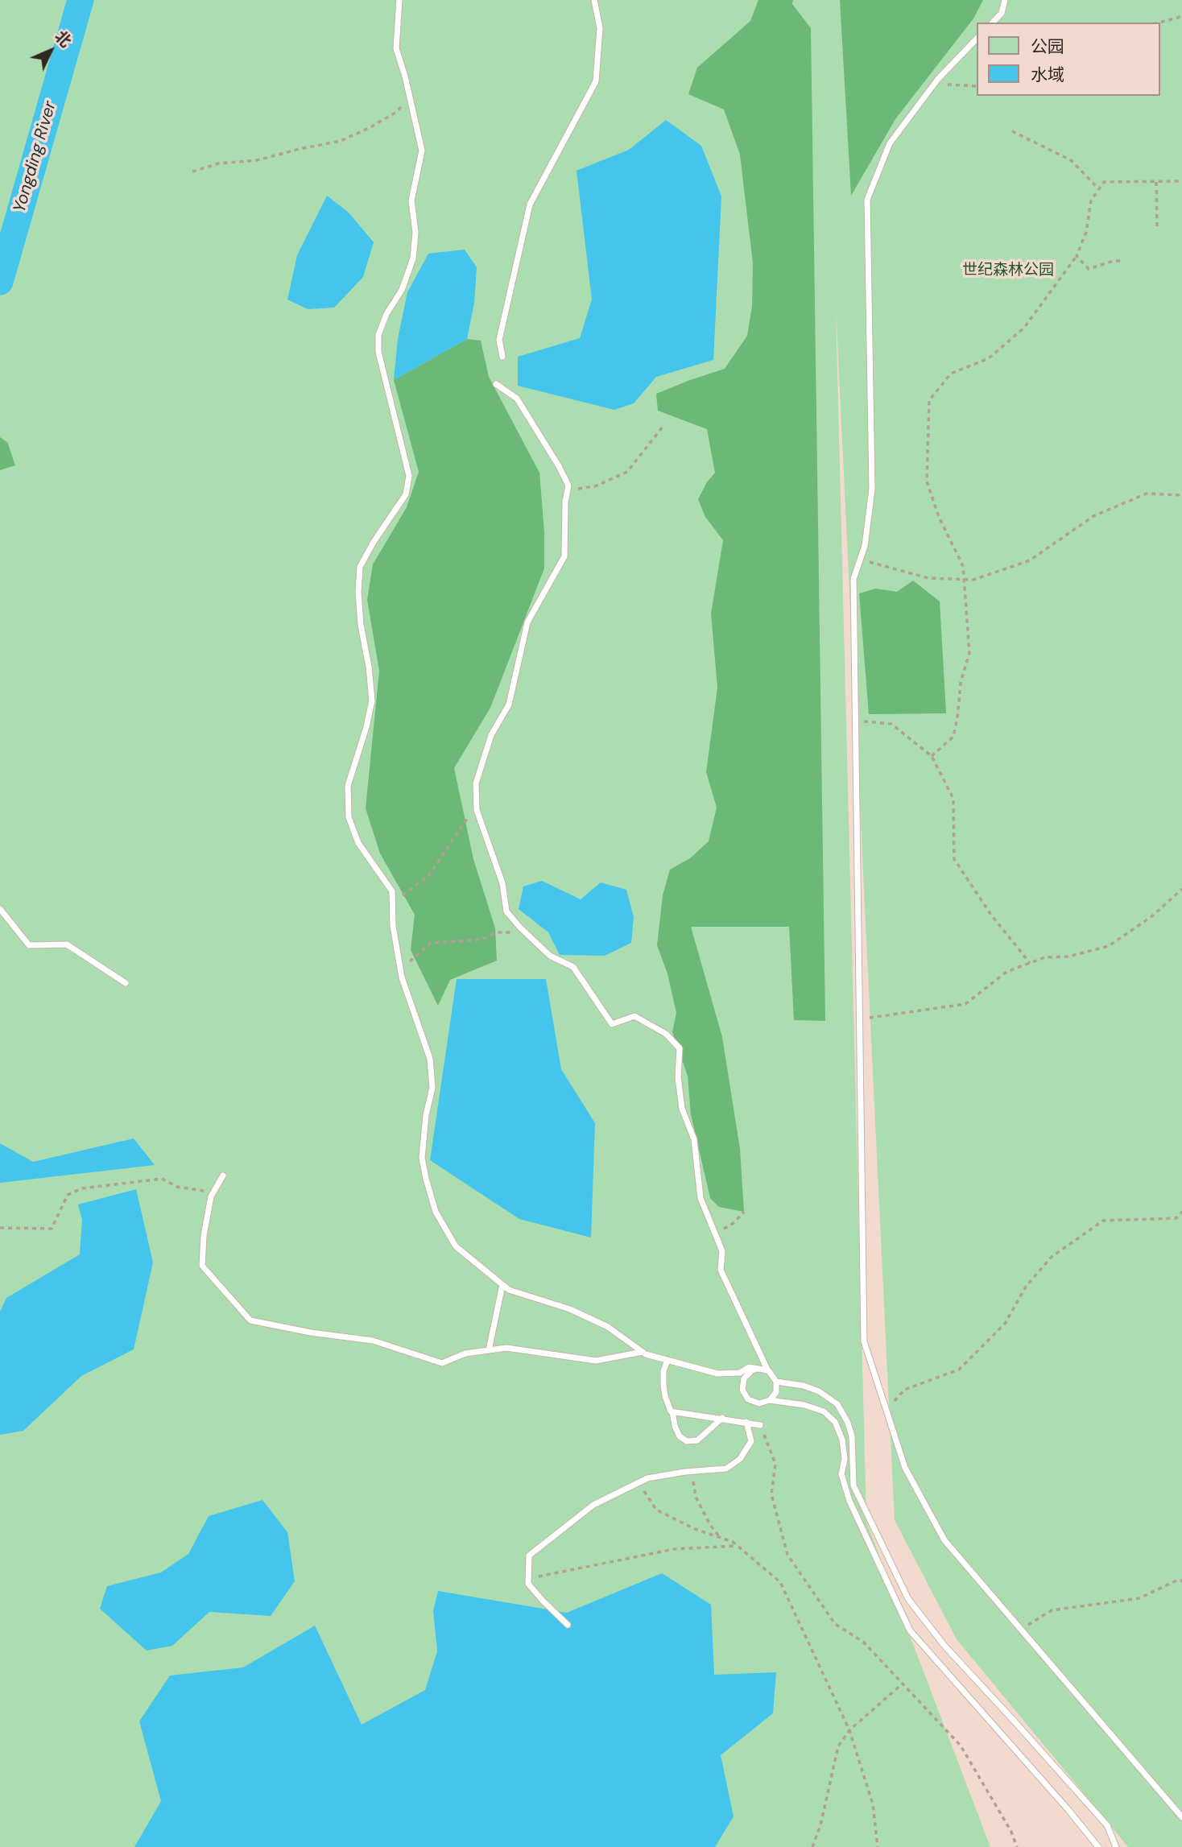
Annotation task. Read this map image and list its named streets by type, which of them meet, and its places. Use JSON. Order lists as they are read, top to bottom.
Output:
{
  "water": ["Yongding River"],
  "parks": ["世纪森林公园"],
  "legend": ["公园", "水域"],
  "north": "top right"
}
